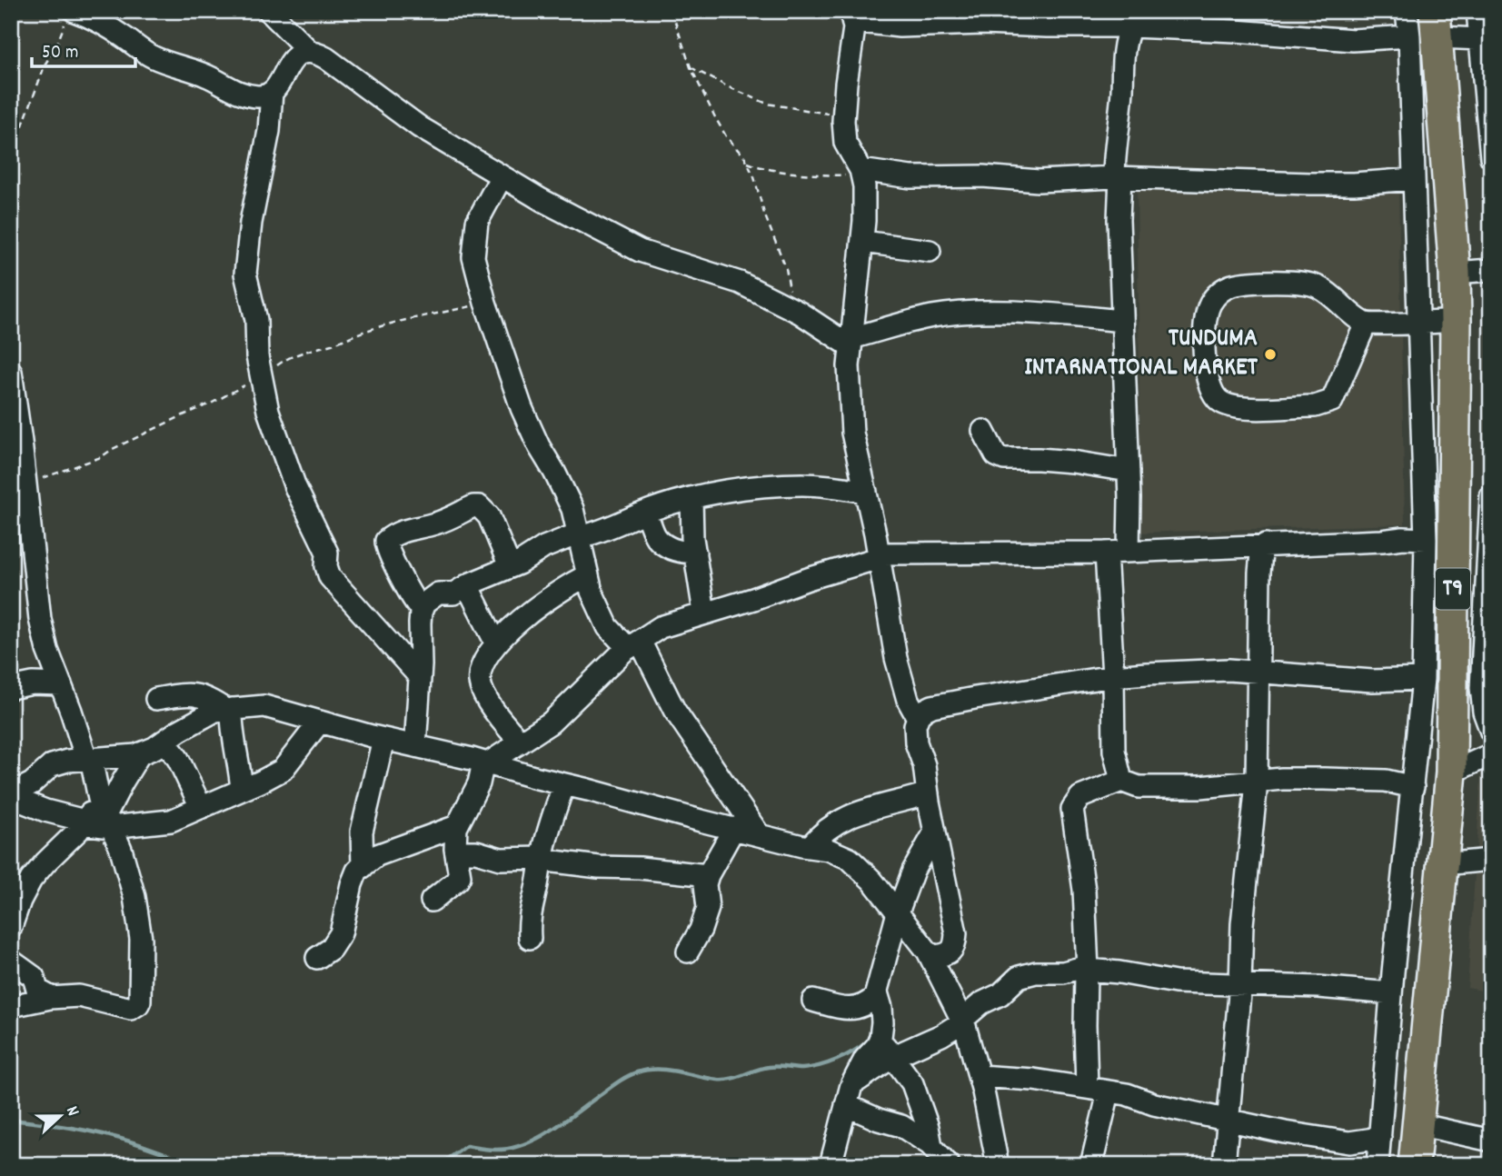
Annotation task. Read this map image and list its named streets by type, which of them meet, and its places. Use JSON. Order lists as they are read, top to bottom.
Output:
{
  "streets": {
    "highway": ["T9"]
  },
  "places": ["TUNDUMA INTARNATIONAL MARKET"],
  "scale_bar": "50 m",
  "north": "right"
}
